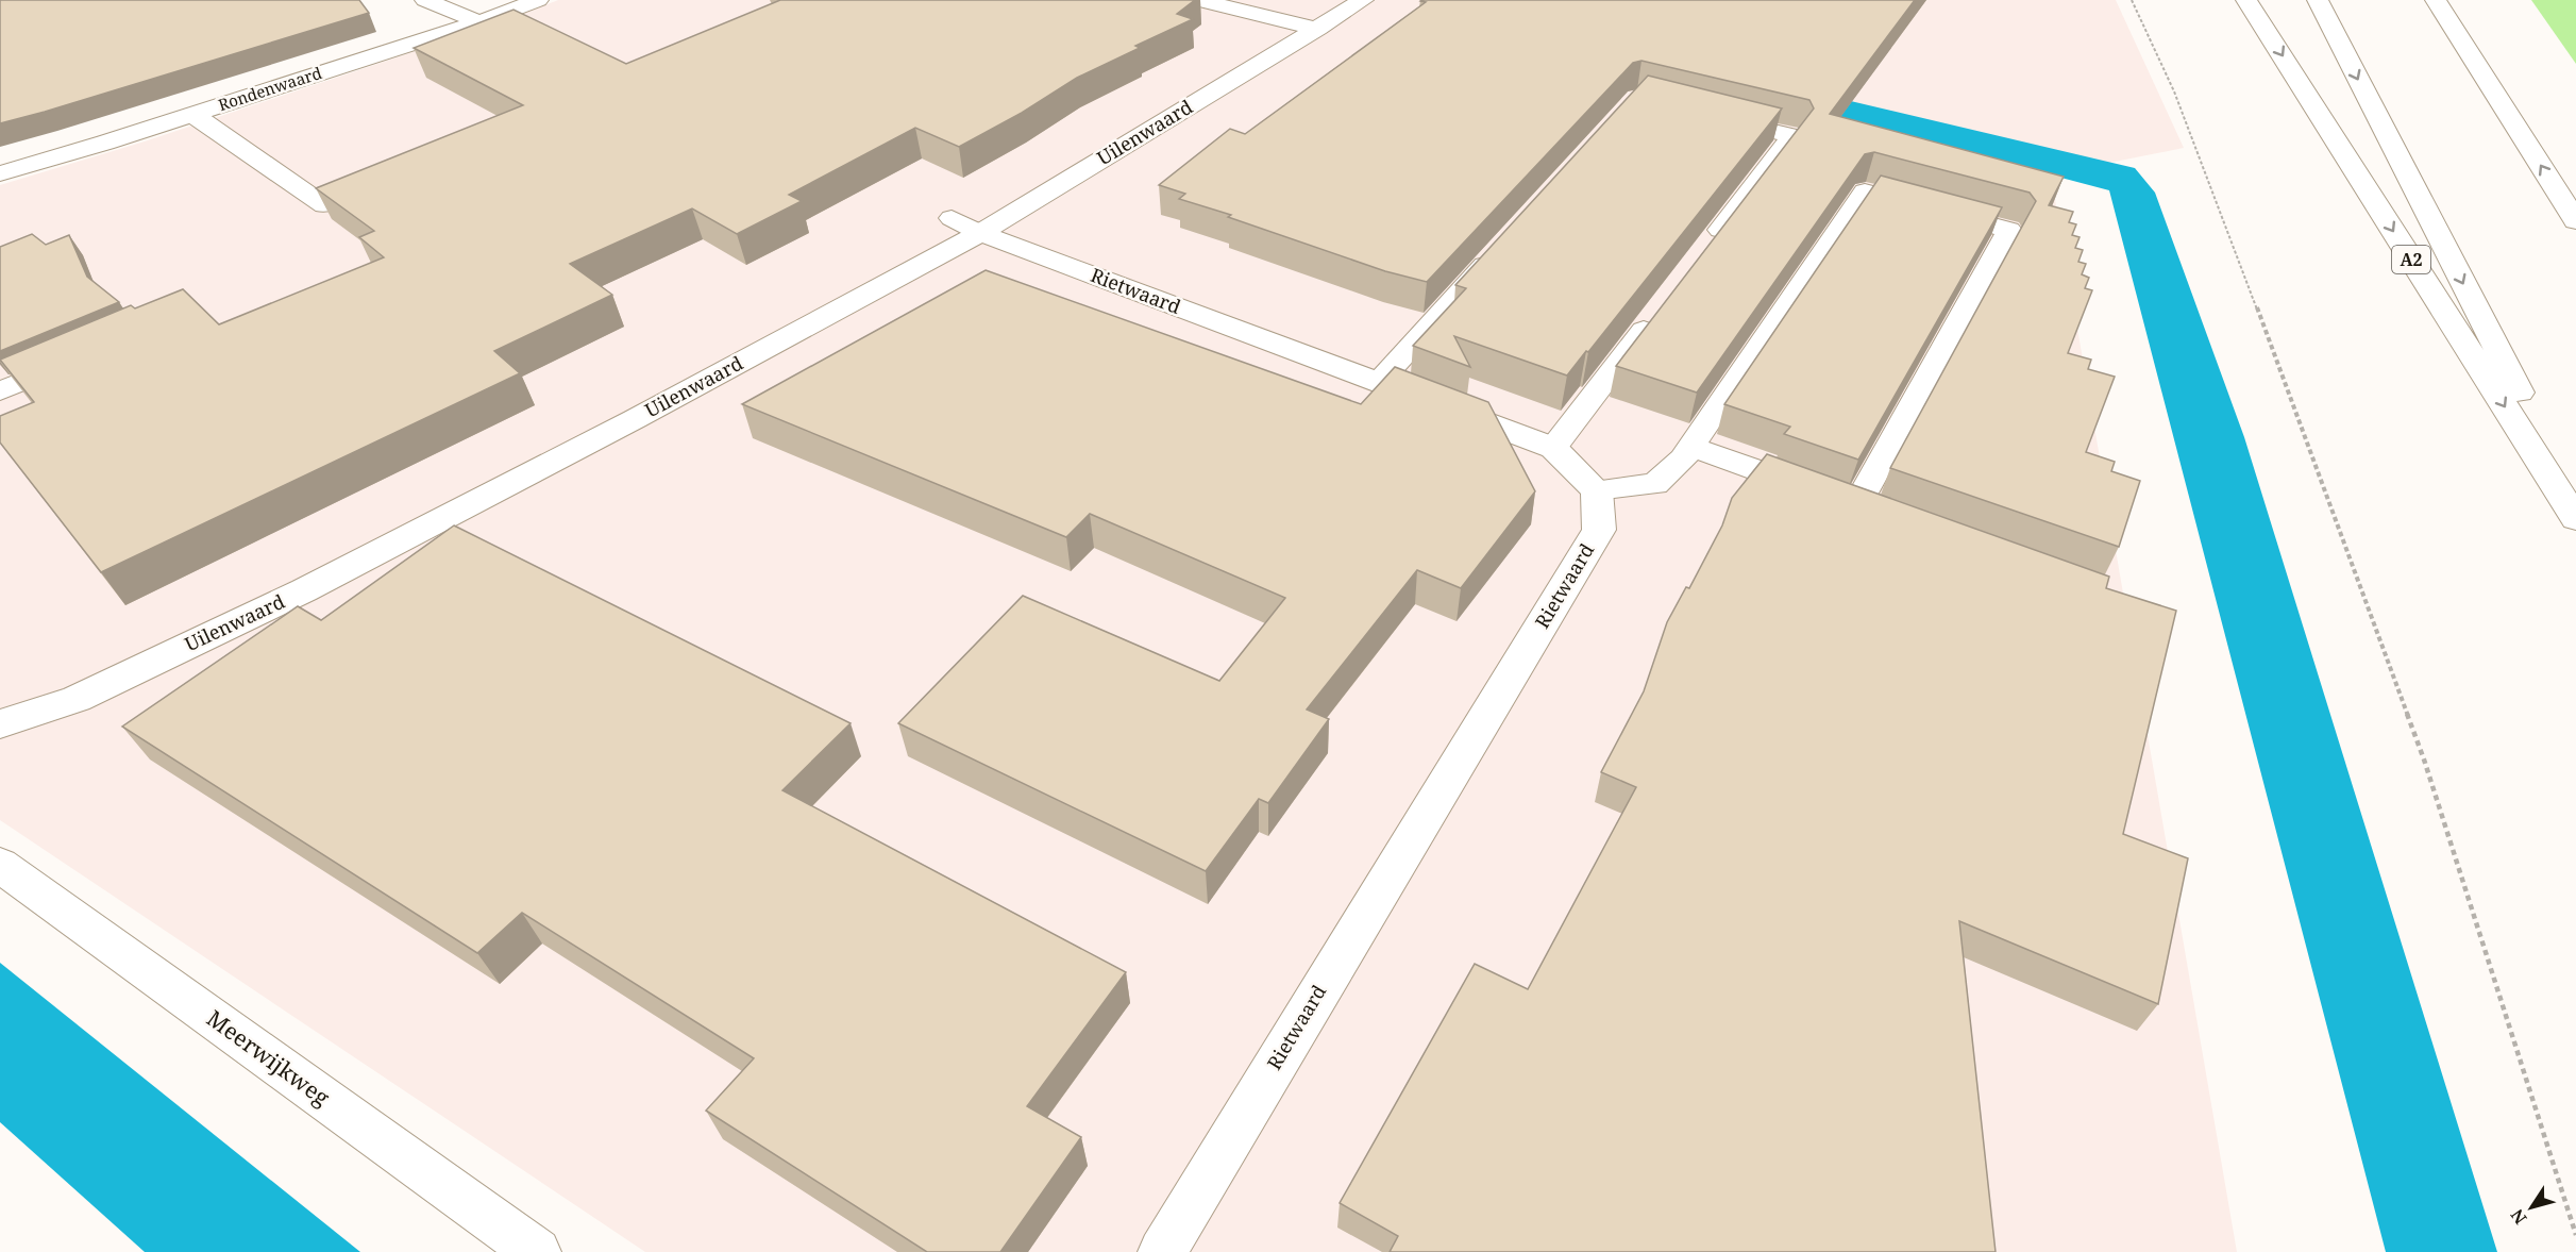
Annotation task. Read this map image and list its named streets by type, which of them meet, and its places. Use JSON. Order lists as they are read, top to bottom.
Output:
{
  "streets": {
    "main road": [
      "Rondenwaard",
      "Uilenwaard",
      "A2",
      "Rietwaard",
      "Meerwijkweg"
    ]
  },
  "crossings": [
    ["Uilenwaard", "Rietwaard"]
  ],
  "north": "bottom left"
}
